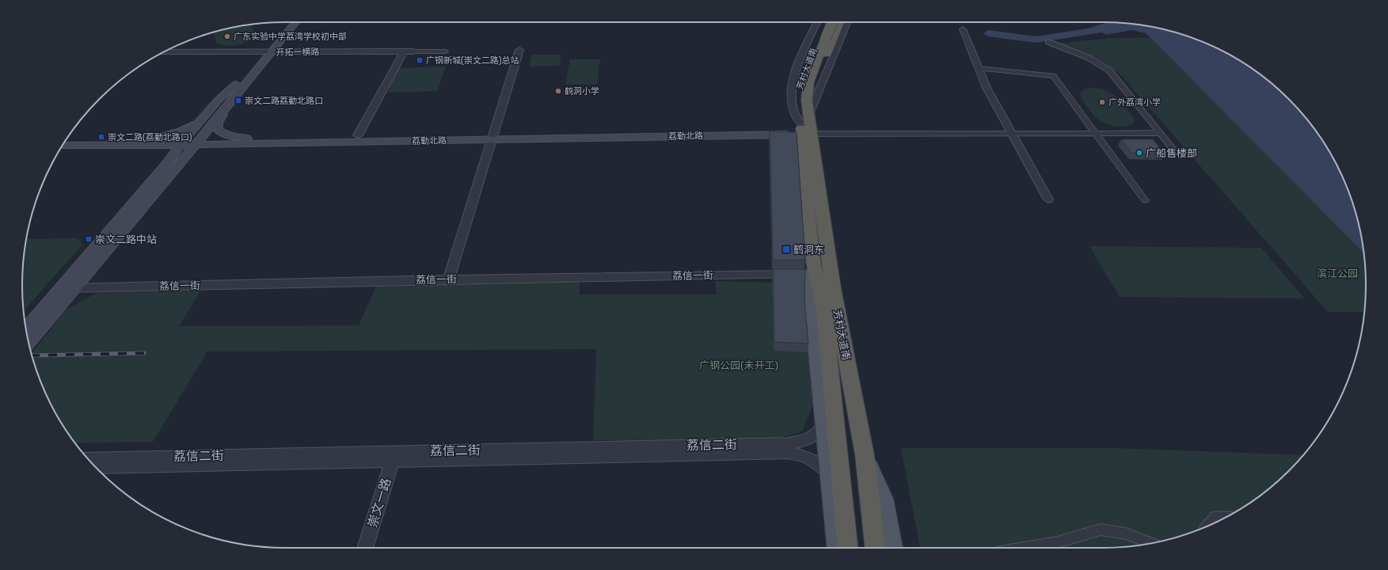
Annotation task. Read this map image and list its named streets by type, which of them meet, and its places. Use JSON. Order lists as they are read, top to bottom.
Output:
{
  "streets": {
    "highway": ["芳村大道南"],
    "main road": ["荔勤北路"],
    "street": [
      "开拓一横路",
      "荔信一街",
      "荔信二街",
      "崇文一路"
    ]
  },
  "crossings": [
    ["芳村大道南", "荔勤北路"],
    ["芳村大道南", "荔信一街"],
    ["芳村大道南", "荔信二街"],
    ["荔信二街", "崇文一路"]
  ],
  "parks": ["滨江公园", "广钢公园(未开工)"],
  "places": {
    "other": [
      "广东实验中学荔湾学校初中部",
      "鹤洞小学",
      "广外荔湾小学",
      "广船售楼部"
    ],
    "transit": [
      "广钢新城(崇文二路)总站",
      "崇文二路荔勤北路口",
      "崇文二路(荔勤北路口)",
      "崇文二路中站",
      "鹤洞东"
    ]
  }
}
